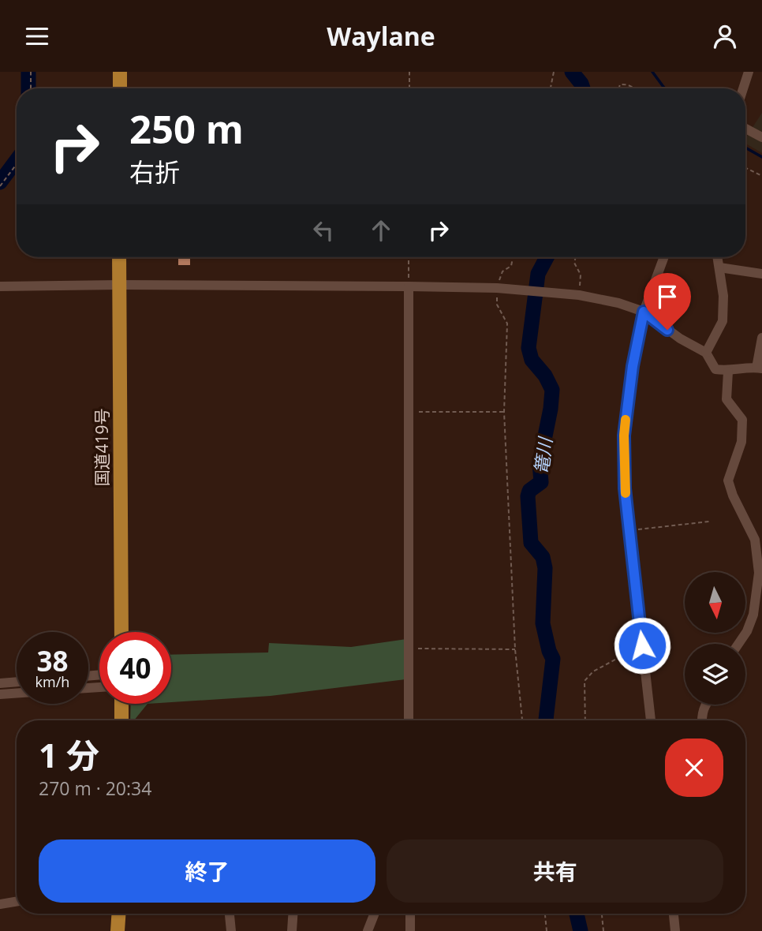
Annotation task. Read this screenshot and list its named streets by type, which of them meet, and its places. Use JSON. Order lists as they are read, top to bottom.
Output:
{
  "streets": {
    "highway": ["国道419号"]
  },
  "water": ["篭川"],
  "north": "bottom",
  "page": {
    "header": "Waylane",
    "turn": ["250 m", "右折"],
    "speed": "38 km/h",
    "limit": "40",
    "heading": ["1 分", "270 m · 20:34"],
    "buttons": ["終了", "共有"]
  }
}
